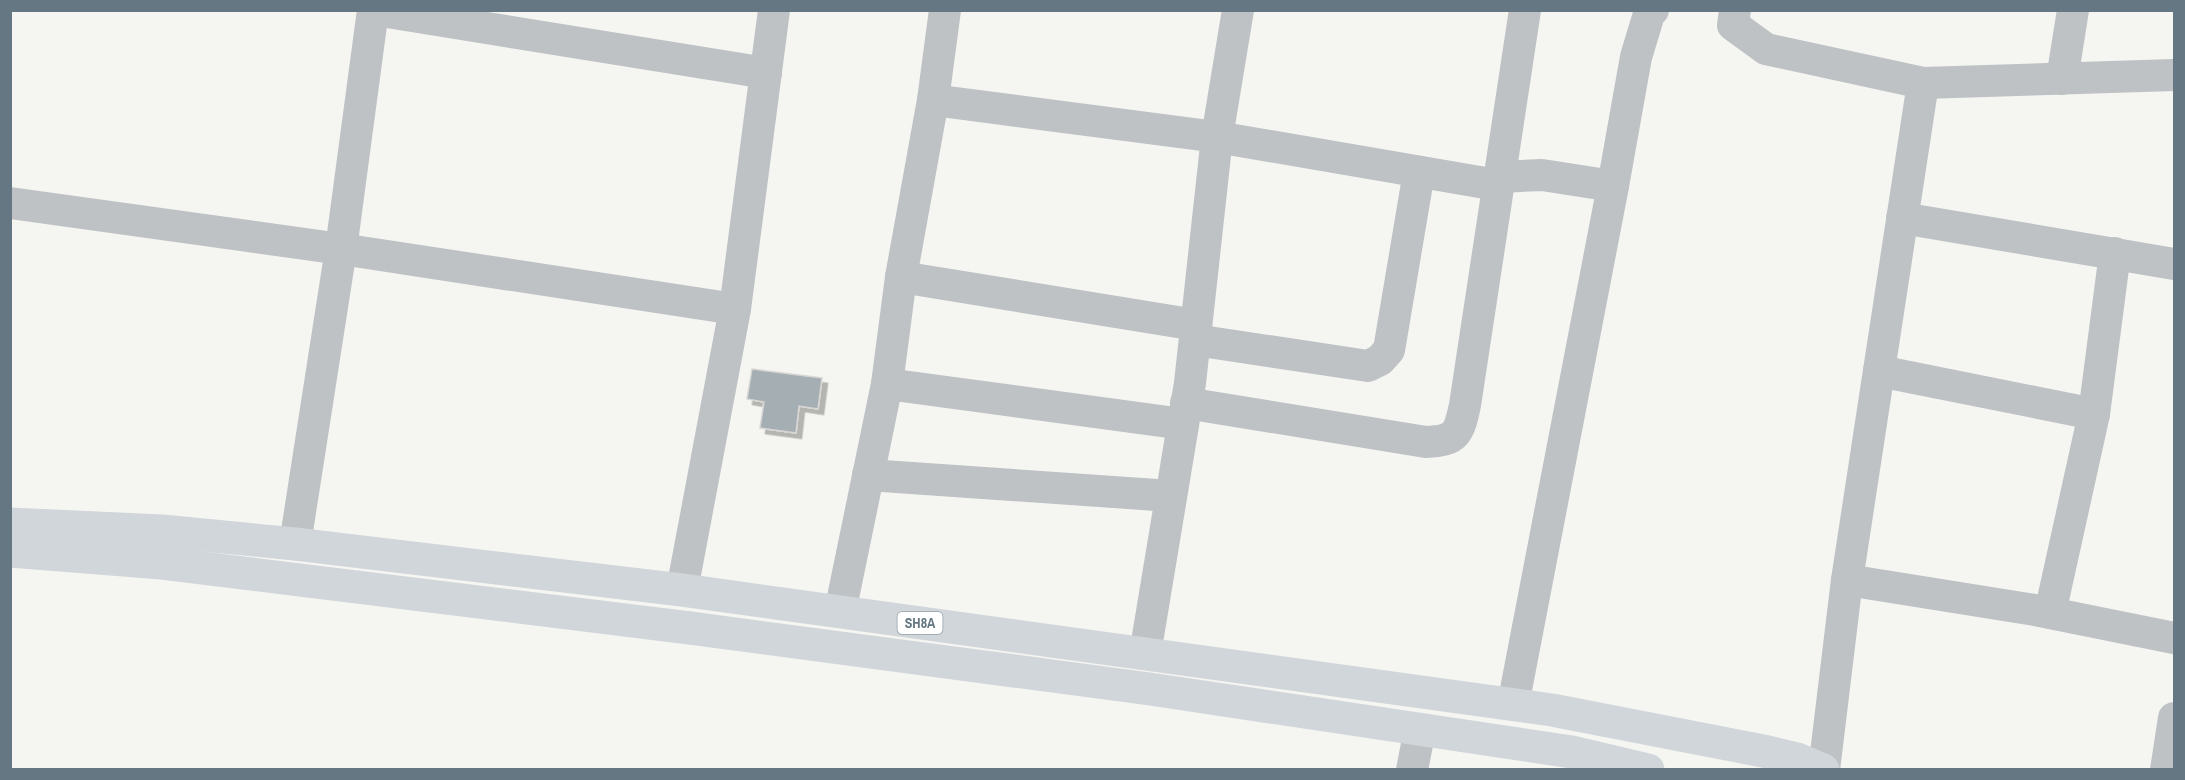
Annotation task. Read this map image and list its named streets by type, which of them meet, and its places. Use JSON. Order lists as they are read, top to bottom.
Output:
{
  "streets": {
    "main road": ["SH8A"]
  }
}
